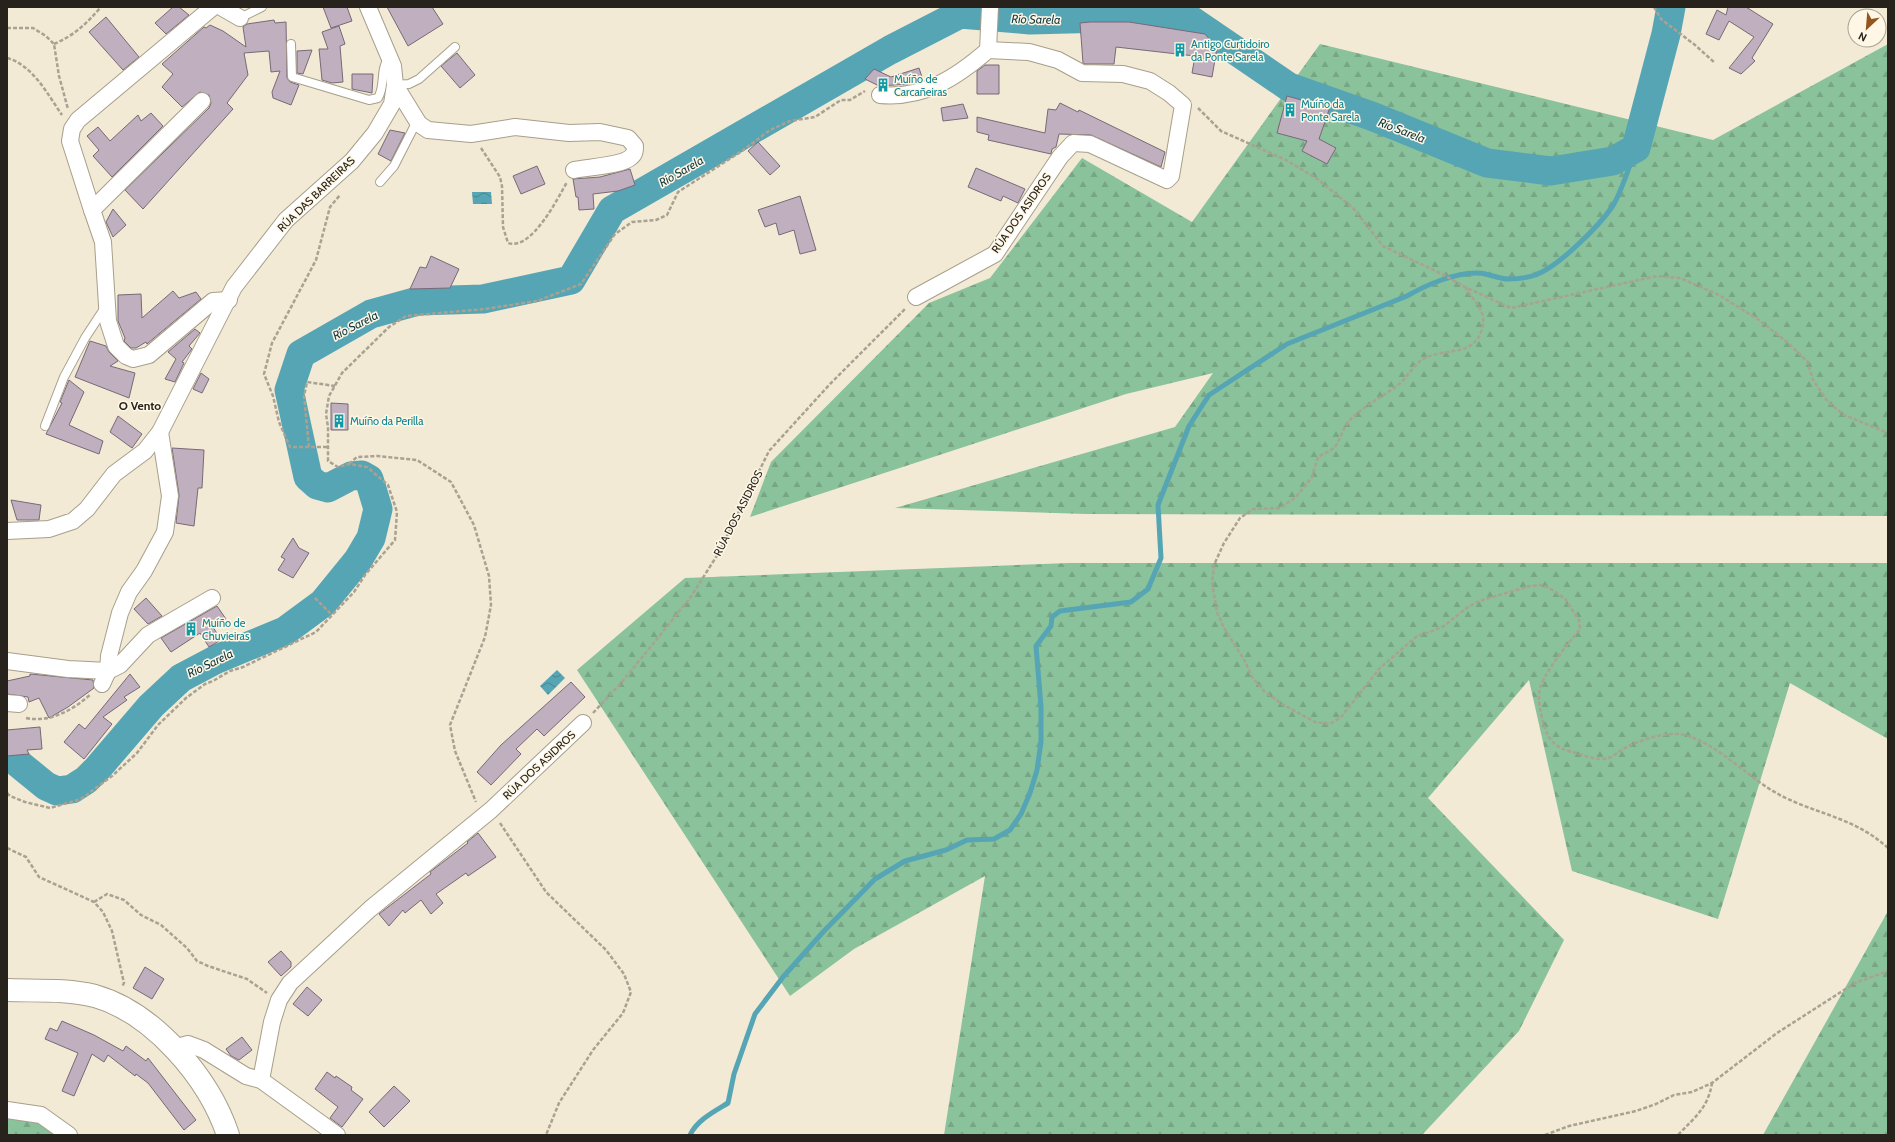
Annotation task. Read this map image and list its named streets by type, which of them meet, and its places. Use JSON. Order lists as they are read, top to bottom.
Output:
{
  "streets": {
    "street": ["RÚA DAS BARREIRAS", "RÚA DOS ASIDROS"]
  },
  "districts": ["O Vento"],
  "water": ["Río Sarela"],
  "places": {
    "building": [
      "Antigo Curtidoiro da Ponte Sarela",
      "Muíño de Carcañeiras",
      "Muíño da Ponte Sarela",
      "Muíño da Perilla",
      "Muíño de Chuvieiras"
    ]
  },
  "north": "bottom left"
}
